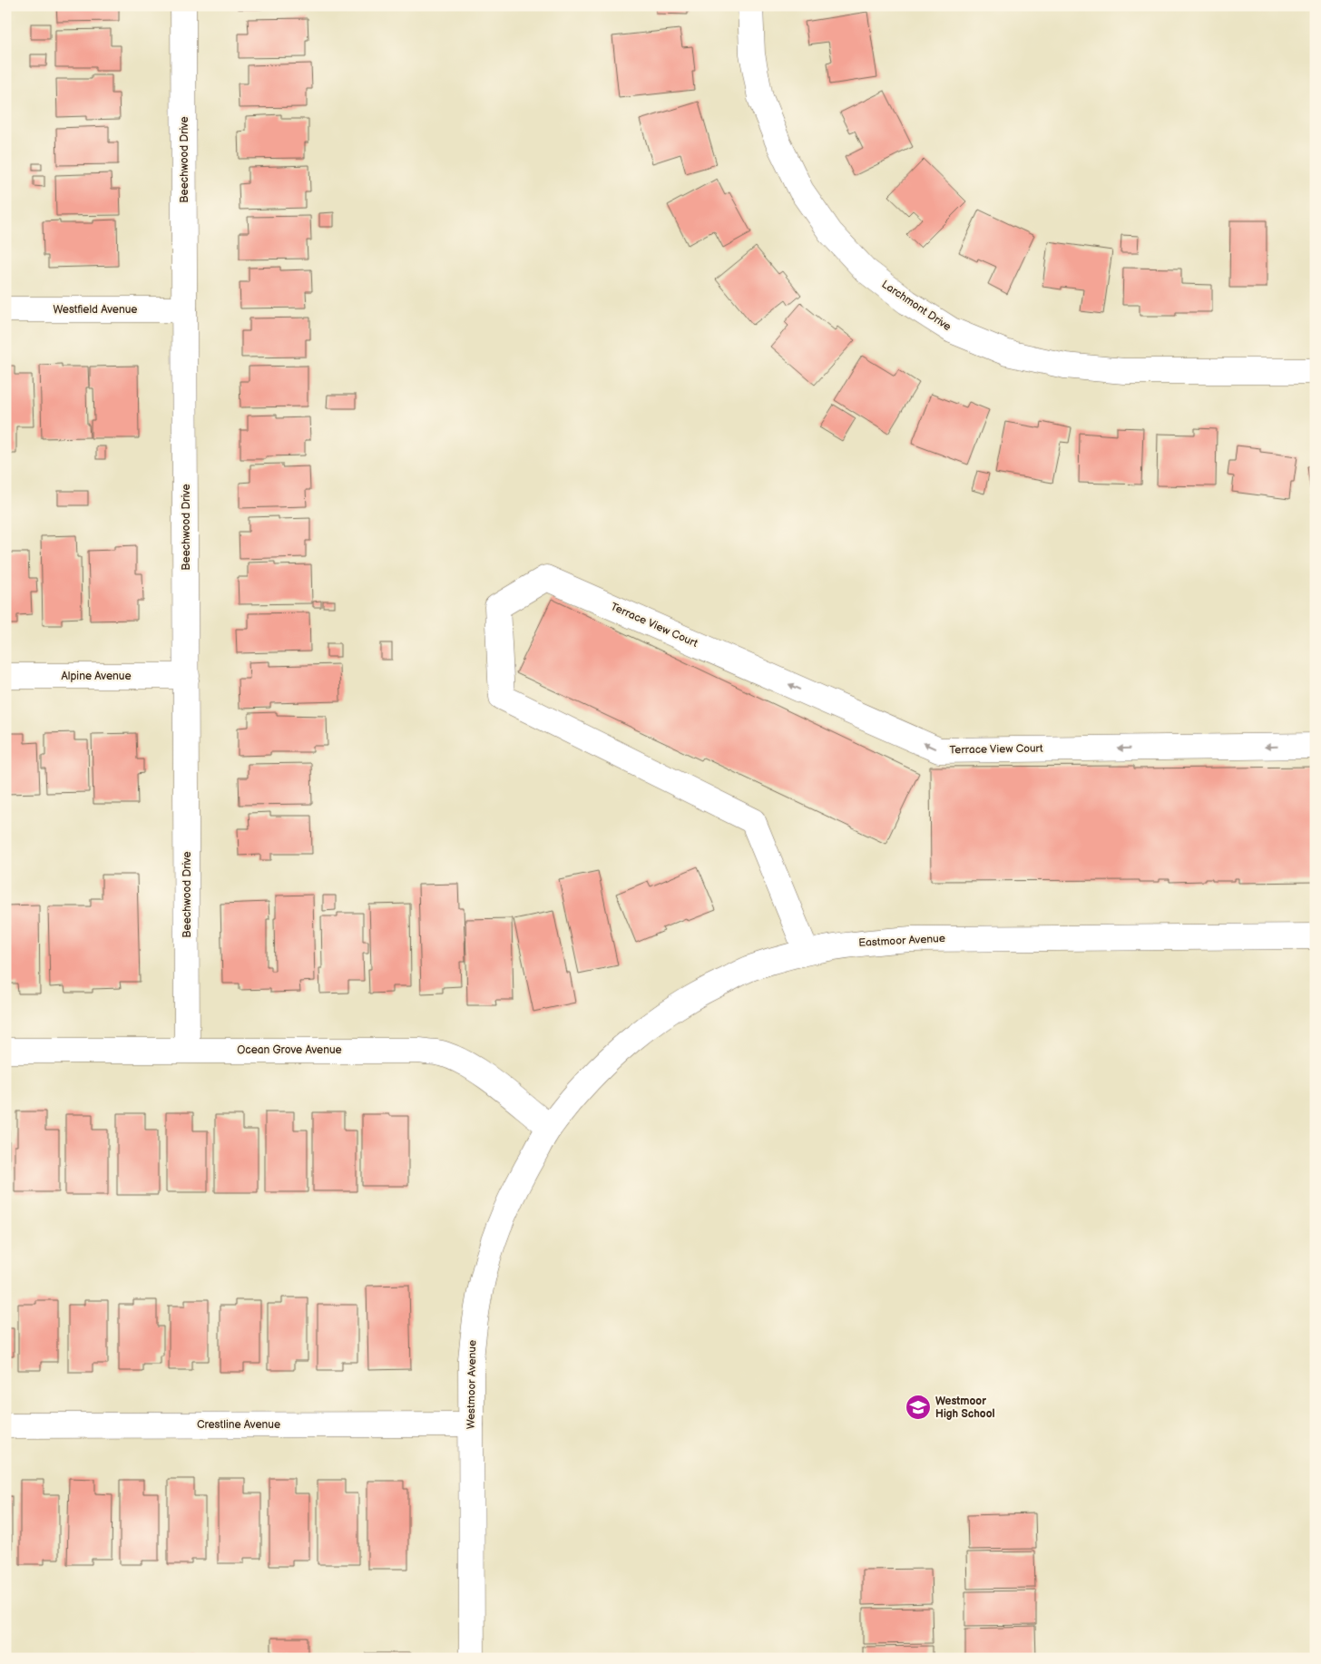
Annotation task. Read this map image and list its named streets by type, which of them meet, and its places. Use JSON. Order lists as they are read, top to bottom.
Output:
{
  "streets": {
    "street": [
      "Beechwood Drive",
      "Larchmont Drive",
      "Westfield Avenue",
      "Terrace View Court",
      "Alpine Avenue",
      "Eastmoor Avenue",
      "Ocean Grove Avenue",
      "Westmoor Avenue",
      "Crestline Avenue"
    ]
  },
  "crossings": [
    ["Beechwood Drive", "Westfield Avenue"],
    ["Beechwood Drive", "Alpine Avenue"],
    ["Beechwood Drive", "Ocean Grove Avenue"],
    ["Terrace View Court", "Eastmoor Avenue"],
    ["Eastmoor Avenue", "Ocean Grove Avenue"],
    ["Eastmoor Avenue", "Westmoor Avenue"],
    ["Ocean Grove Avenue", "Westmoor Avenue"],
    ["Westmoor Avenue", "Crestline Avenue"]
  ],
  "places": {
    "school or university": ["Westmoor High School"]
  }
}
